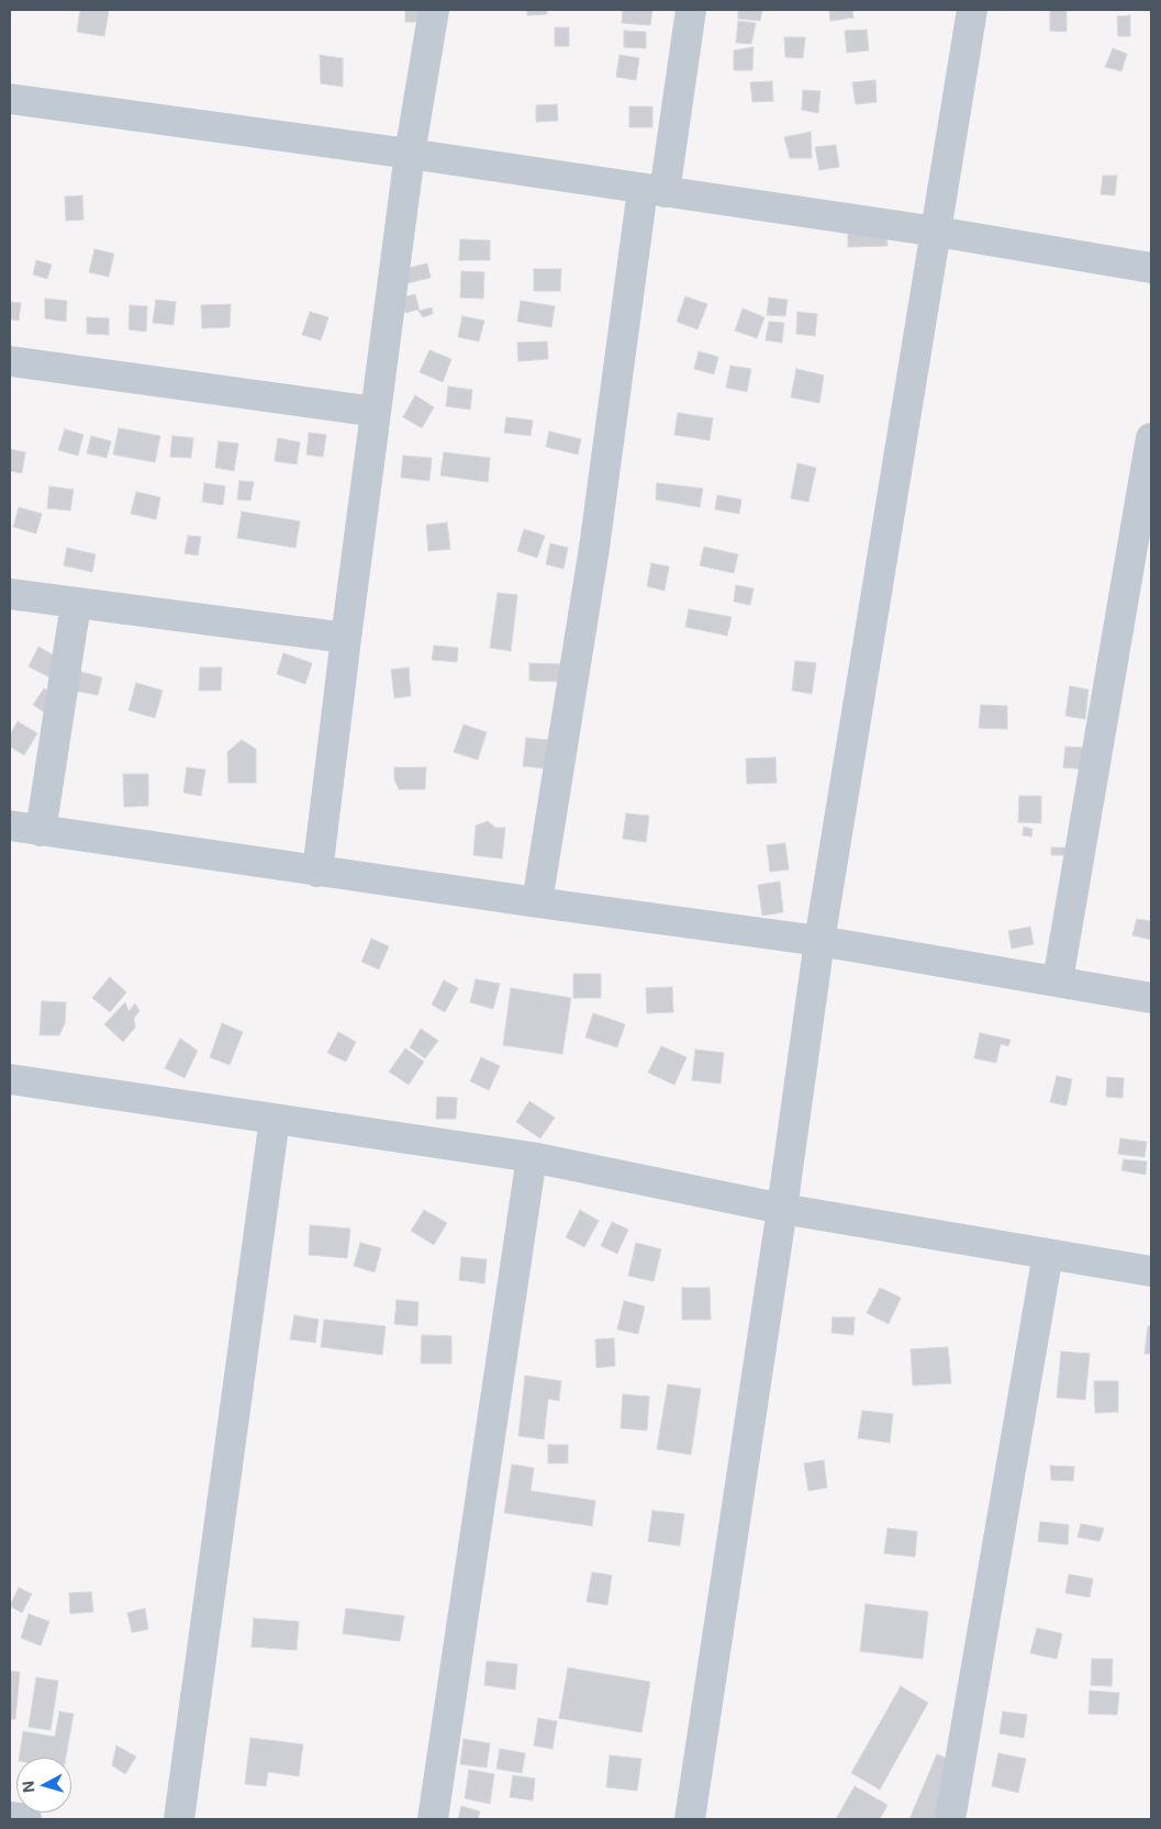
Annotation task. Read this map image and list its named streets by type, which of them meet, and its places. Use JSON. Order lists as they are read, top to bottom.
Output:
{
  "north": "left"
}
